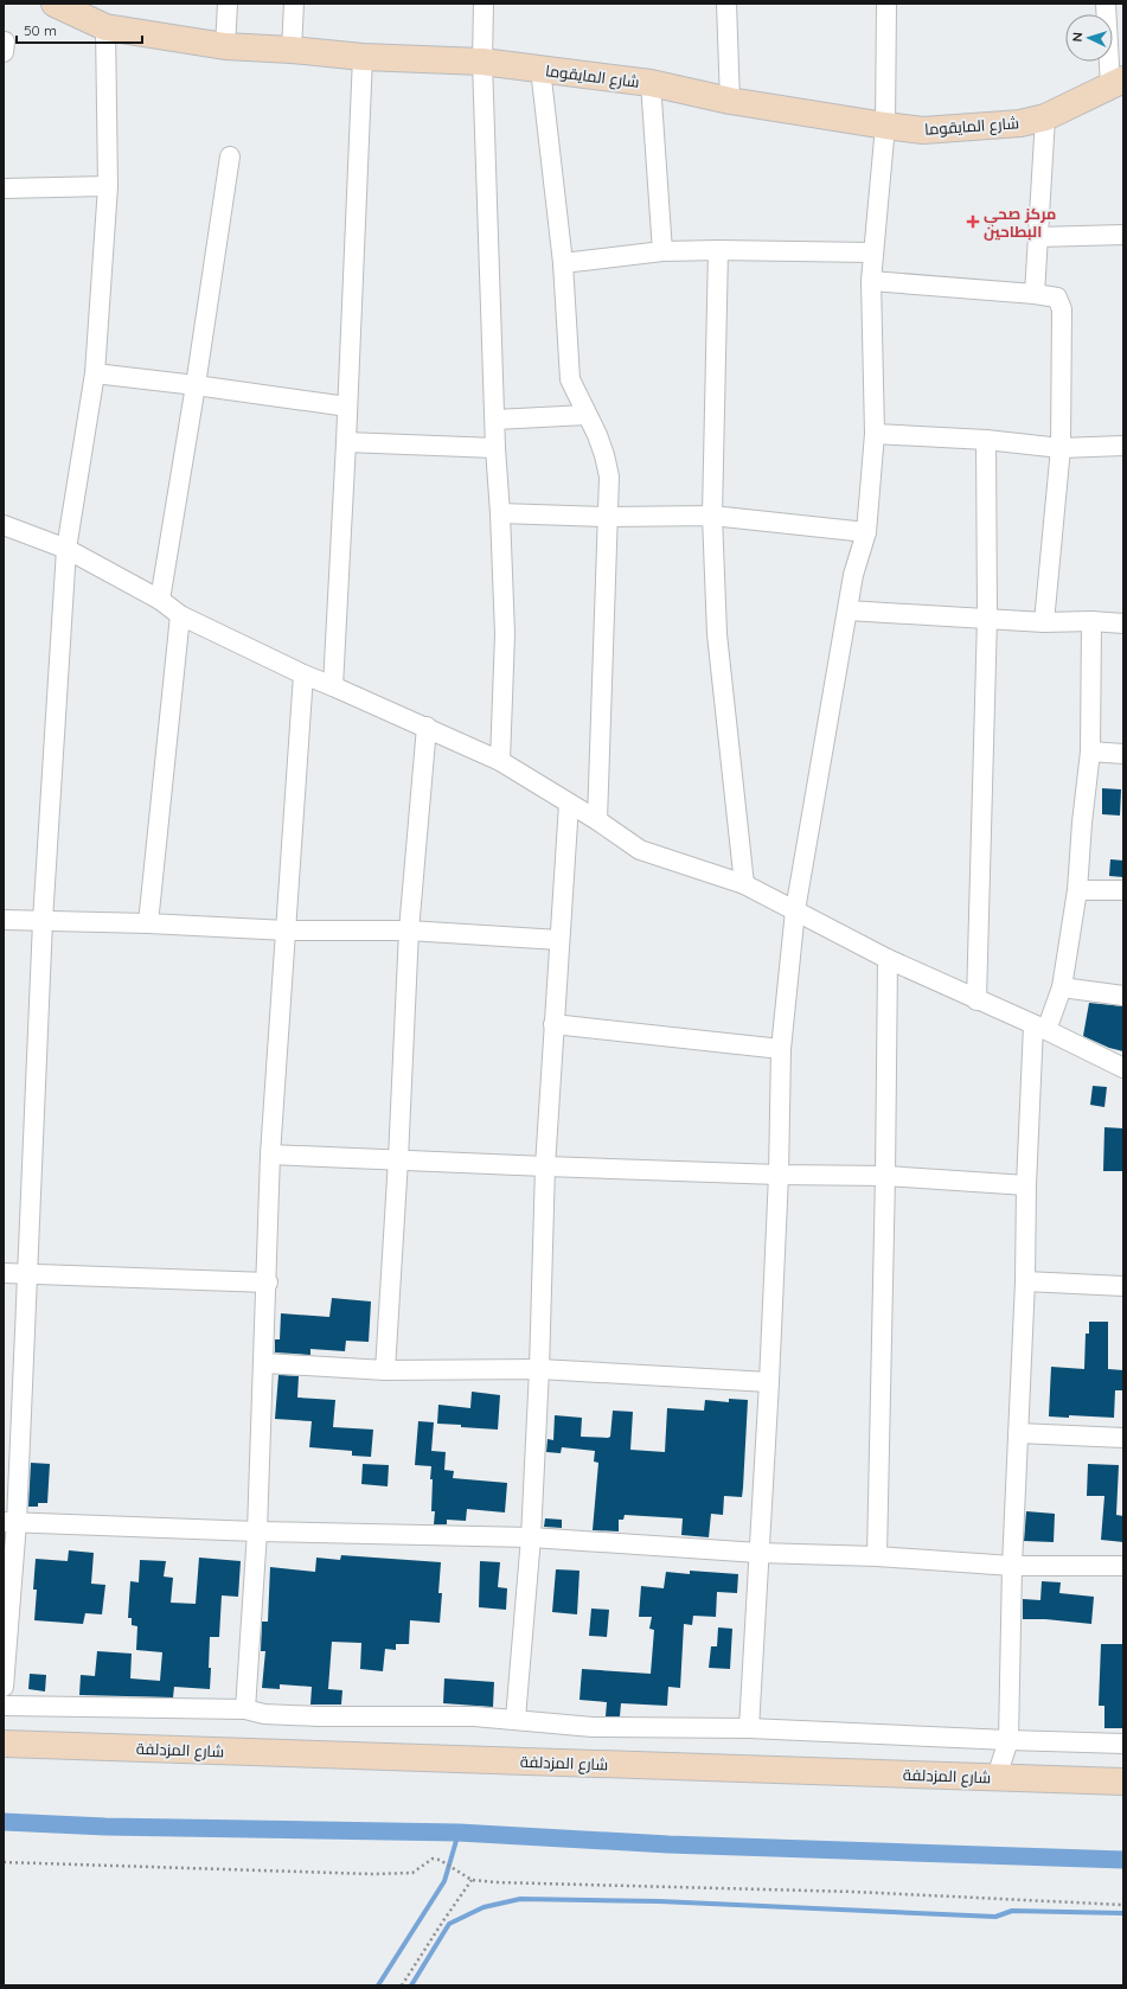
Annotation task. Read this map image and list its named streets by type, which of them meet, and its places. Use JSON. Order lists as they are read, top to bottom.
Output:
{
  "streets": {
    "street": ["شارع المايقوما", "شارع المزدلفة"]
  },
  "places": {
    "health": ["مركز صحي البطاحين"]
  },
  "scale_bar": "50 m",
  "north": "left"
}
